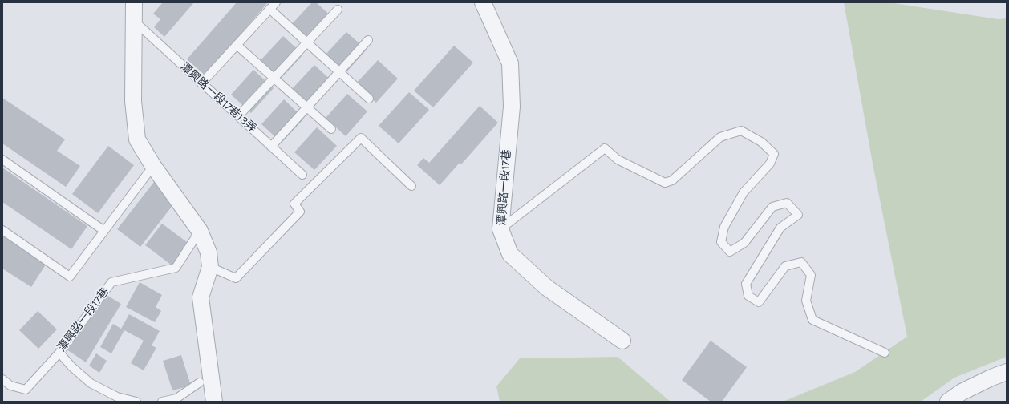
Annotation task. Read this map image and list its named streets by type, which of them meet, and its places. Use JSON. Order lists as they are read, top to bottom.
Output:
{
  "streets": {
    "street": ["潭興路一段17巷"],
    "lane": ["潭興路一段17巷13弄"]
  }
}
